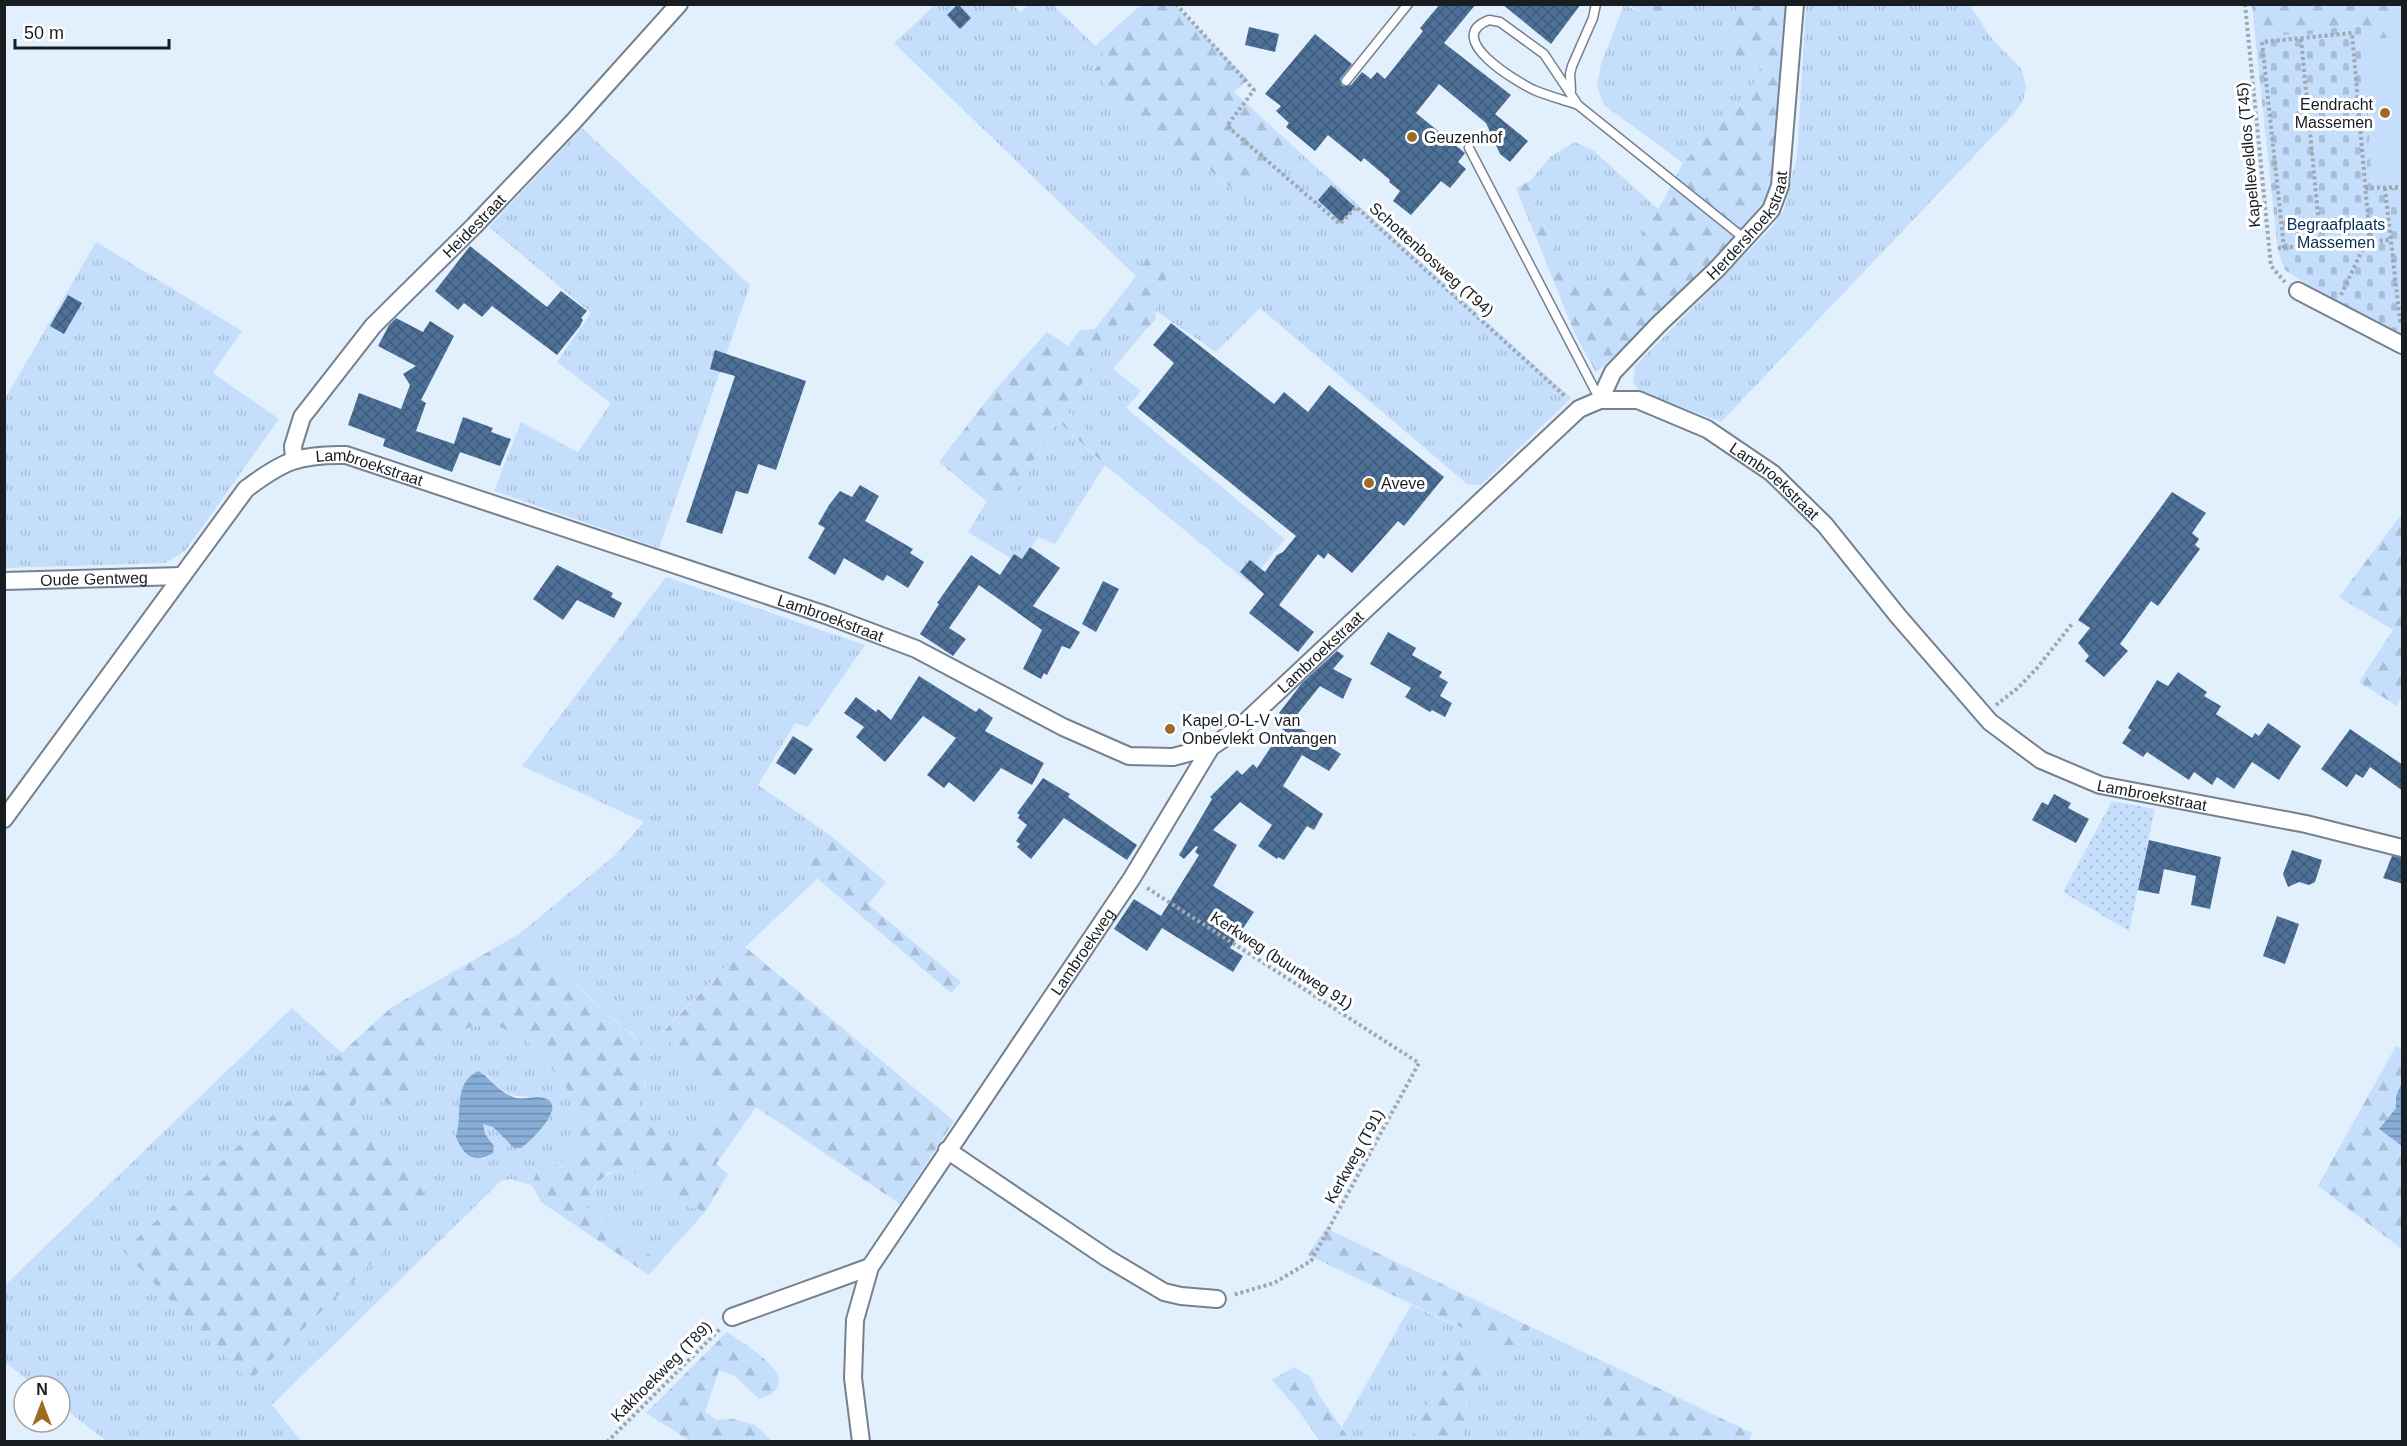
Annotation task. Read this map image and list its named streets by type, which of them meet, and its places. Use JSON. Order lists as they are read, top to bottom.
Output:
{
  "streets": {
    "street": [
      "Herdershoekstraat",
      "Heidestraat",
      "Lambroekstraat",
      "Oude Gentweg",
      "Lambroekweg"
    ],
    "path": [
      "Kapelleveldlos (T45)",
      "Schottenbosweg (T94)",
      "Kerkweg (buurtweg 91)",
      "Kerkweg (T91)",
      "Kakhoekweg (T89)"
    ]
  },
  "crossings": [
    ["Herdershoekstraat", "Lambroekstraat"],
    ["Heidestraat", "Lambroekstraat"],
    ["Schottenbosweg (T94)", "Lambroekstraat"],
    ["Lambroekstraat", "Oude Gentweg"],
    ["Lambroekstraat", "Lambroekweg"],
    ["Lambroekweg", "Kerkweg (buurtweg 91)"],
    ["Kerkweg (buurtweg 91)", "Kerkweg (T91)"]
  ],
  "parks": ["Begraafplaats Massemen"],
  "places": [
    "Eendracht Massemen",
    "Geuzenhof",
    "Aveve",
    "Kapel O-L-V van Onbevlekt Ontvangen"
  ],
  "scale_bar": "50 m",
  "north": "top"
}
